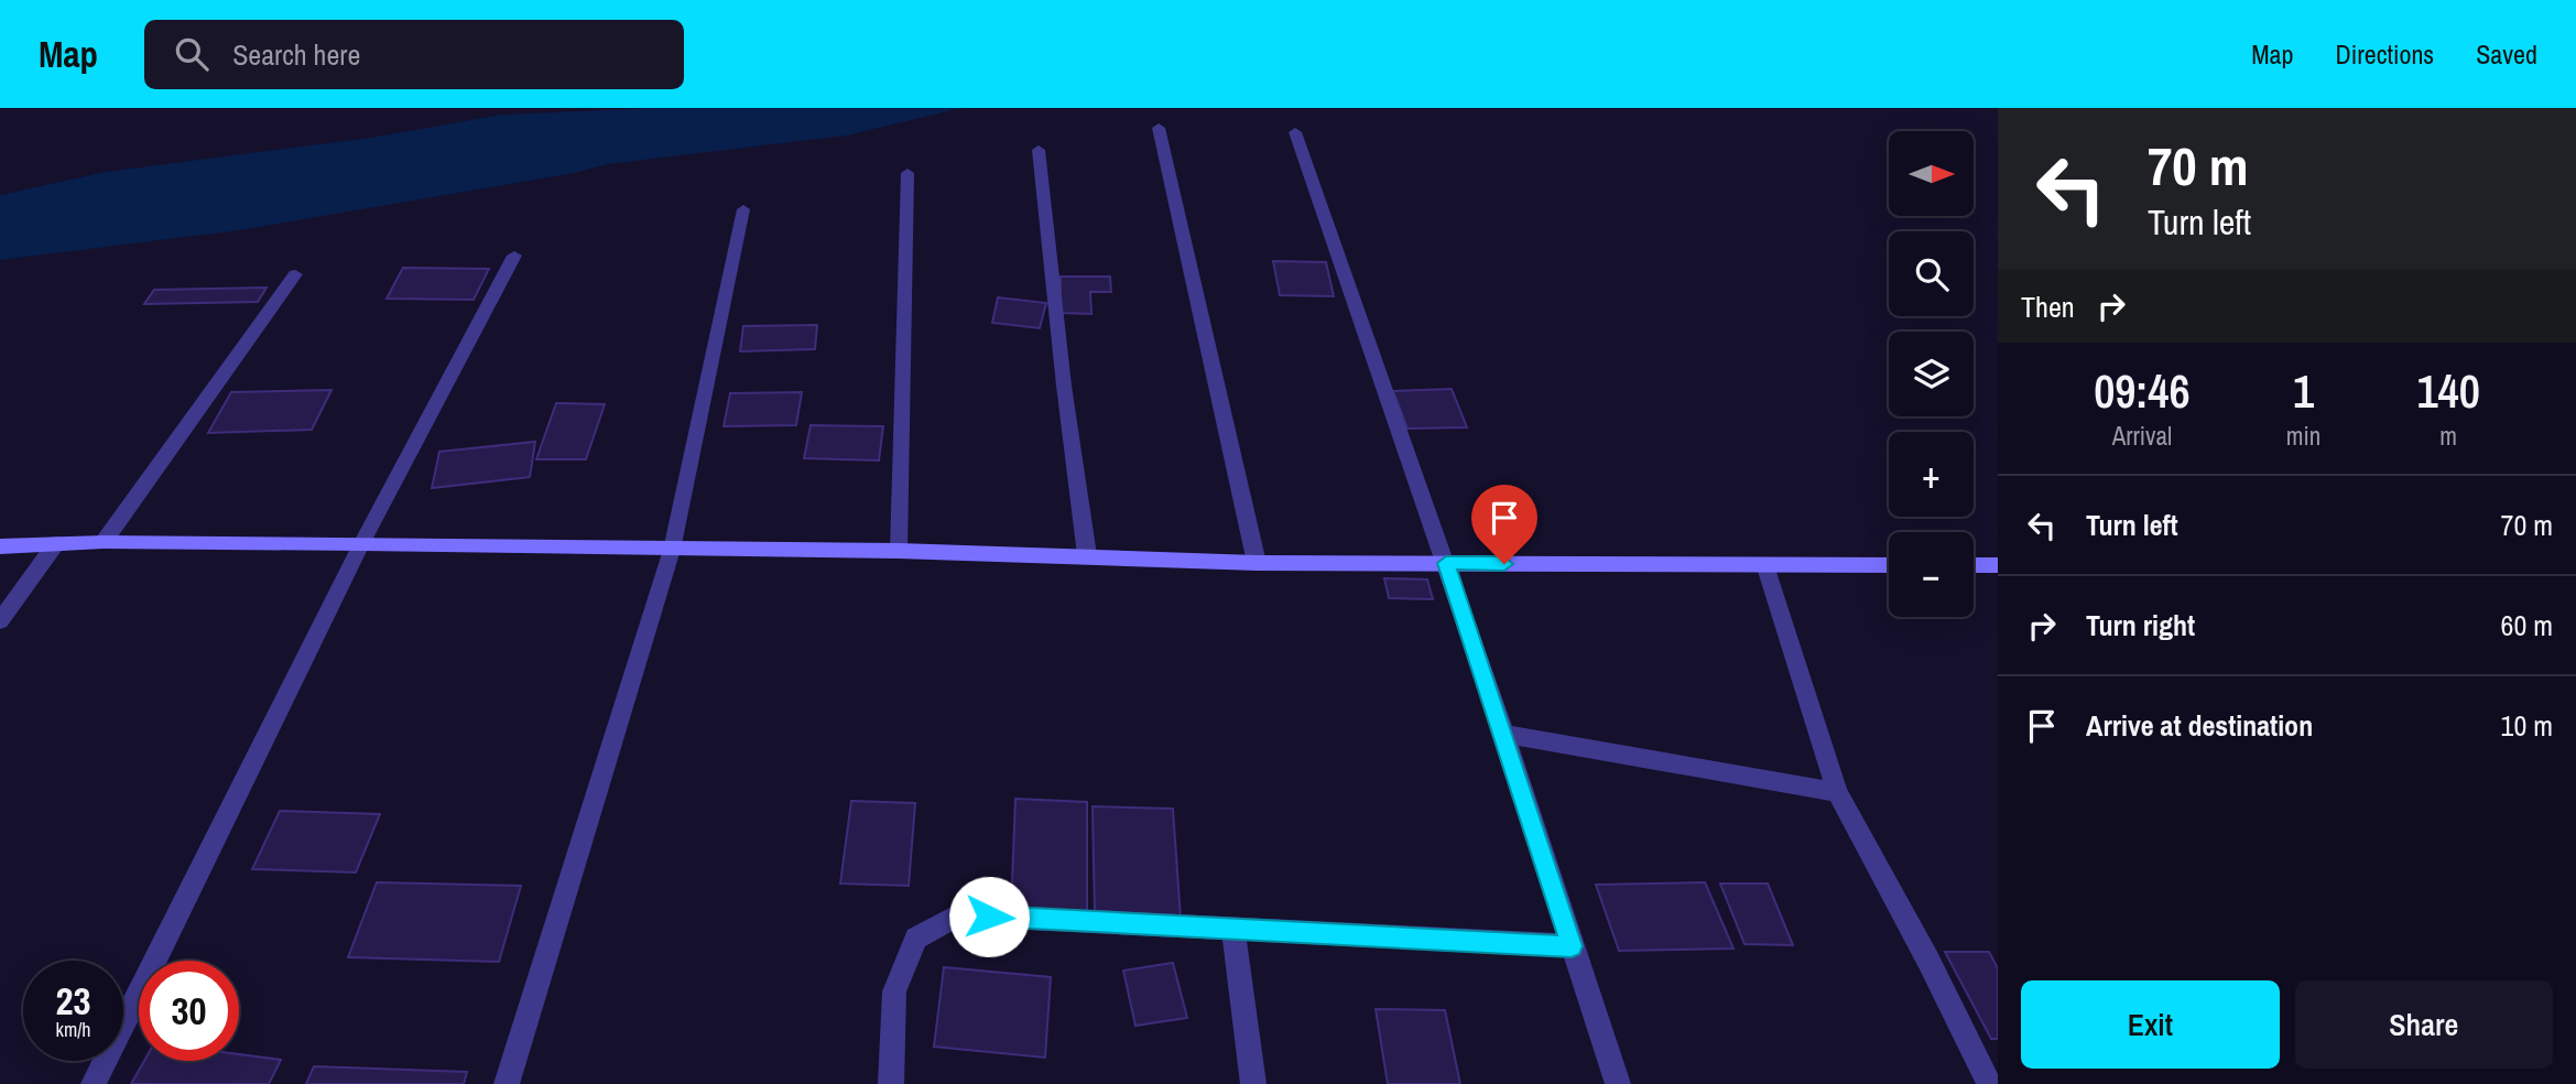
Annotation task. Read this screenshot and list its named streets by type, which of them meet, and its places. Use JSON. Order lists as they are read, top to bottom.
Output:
{
  "north": "right",
  "page": {
    "header": "Map",
    "search": "Search here",
    "nav": ["Map", "Directions", "Saved"],
    "turn": ["70 m", "Turn left"],
    "map_buttons": ["+", "−"],
    "then": "Then",
    "eta": [
      "09:46",
      "Arrival",
      "1",
      "min",
      "140",
      "m"
    ],
    "list": [
      {
        "name": "Turn left",
        "value": "70 m"
      },
      {
        "name": "Turn right",
        "value": "60 m"
      },
      {
        "name": "Arrive at destination",
        "value": "10 m"
      }
    ],
    "speed": "23 km/h",
    "limit": "30",
    "buttons": ["Exit", "Share"]
  }
}
